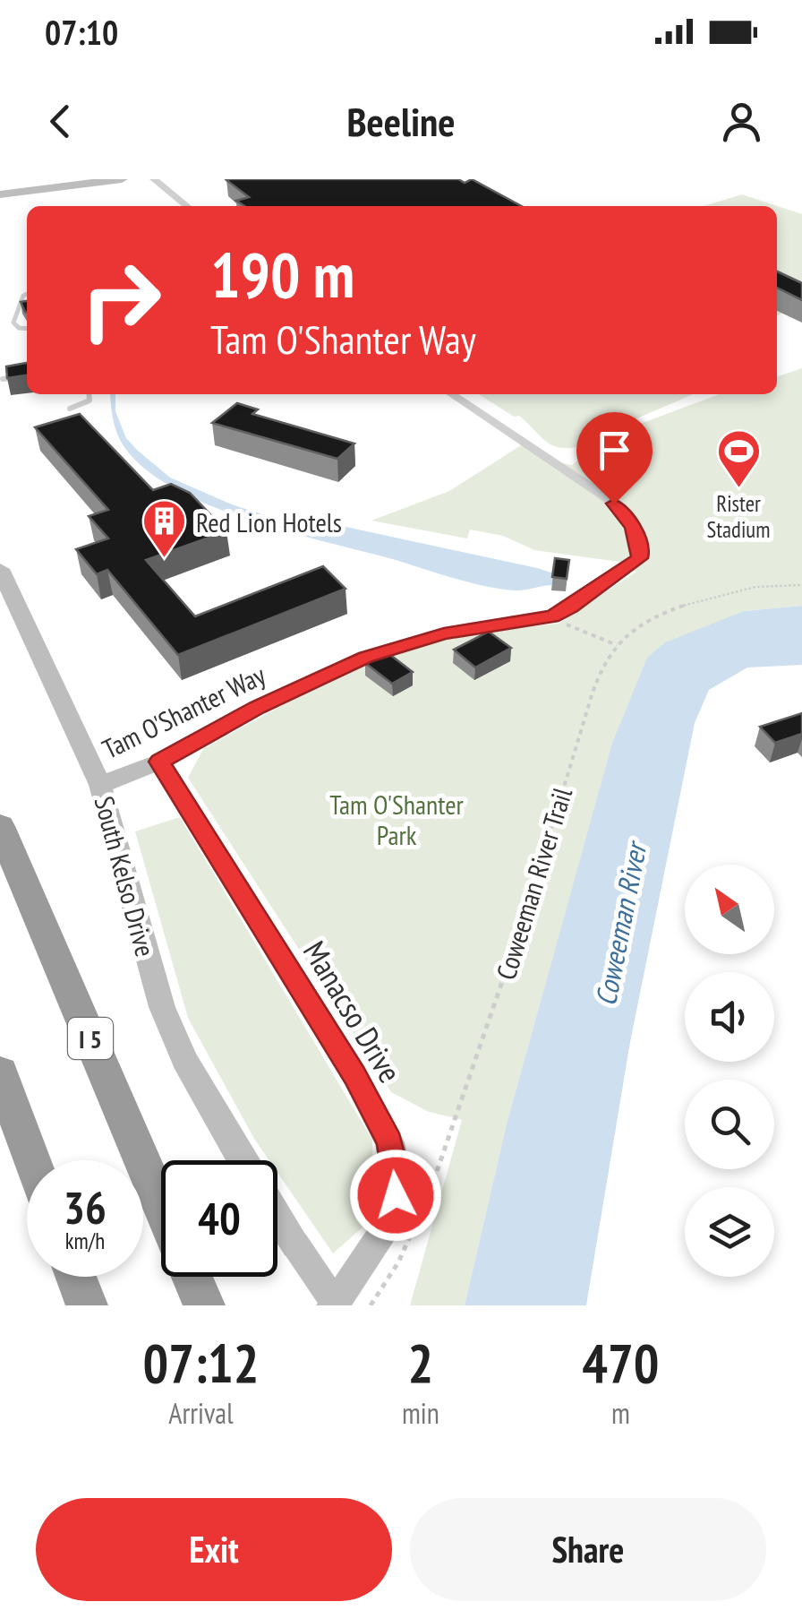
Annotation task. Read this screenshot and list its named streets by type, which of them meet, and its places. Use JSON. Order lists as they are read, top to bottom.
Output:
{
  "streets": {
    "highway": ["I 5"],
    "main road": ["Tam O'Shanter Way", "South Kelso Drive", "Manacso Drive"],
    "path": ["Coweeman River Trail"]
  },
  "crossings": [
    ["Tam O'Shanter Way", "South Kelso Drive"],
    ["Tam O'Shanter Way", "Manacso Drive"],
    ["South Kelso Drive", "Manacso Drive"]
  ],
  "water": ["Coweeman River"],
  "parks": ["Tam O'Shanter Park"],
  "places": {
    "sports": ["Rister Stadium"],
    "building": ["Red Lion Hotels"]
  },
  "north": "top left",
  "page": {
    "status": "07:10",
    "header": "Beeline",
    "turn": ["190 m", "Tam O'Shanter Way"],
    "speed": "36 km/h",
    "limit": "40",
    "eta": [
      "07:12",
      "Arrival",
      "2",
      "min",
      "470",
      "m"
    ],
    "buttons": ["Exit", "Share"]
  }
}
